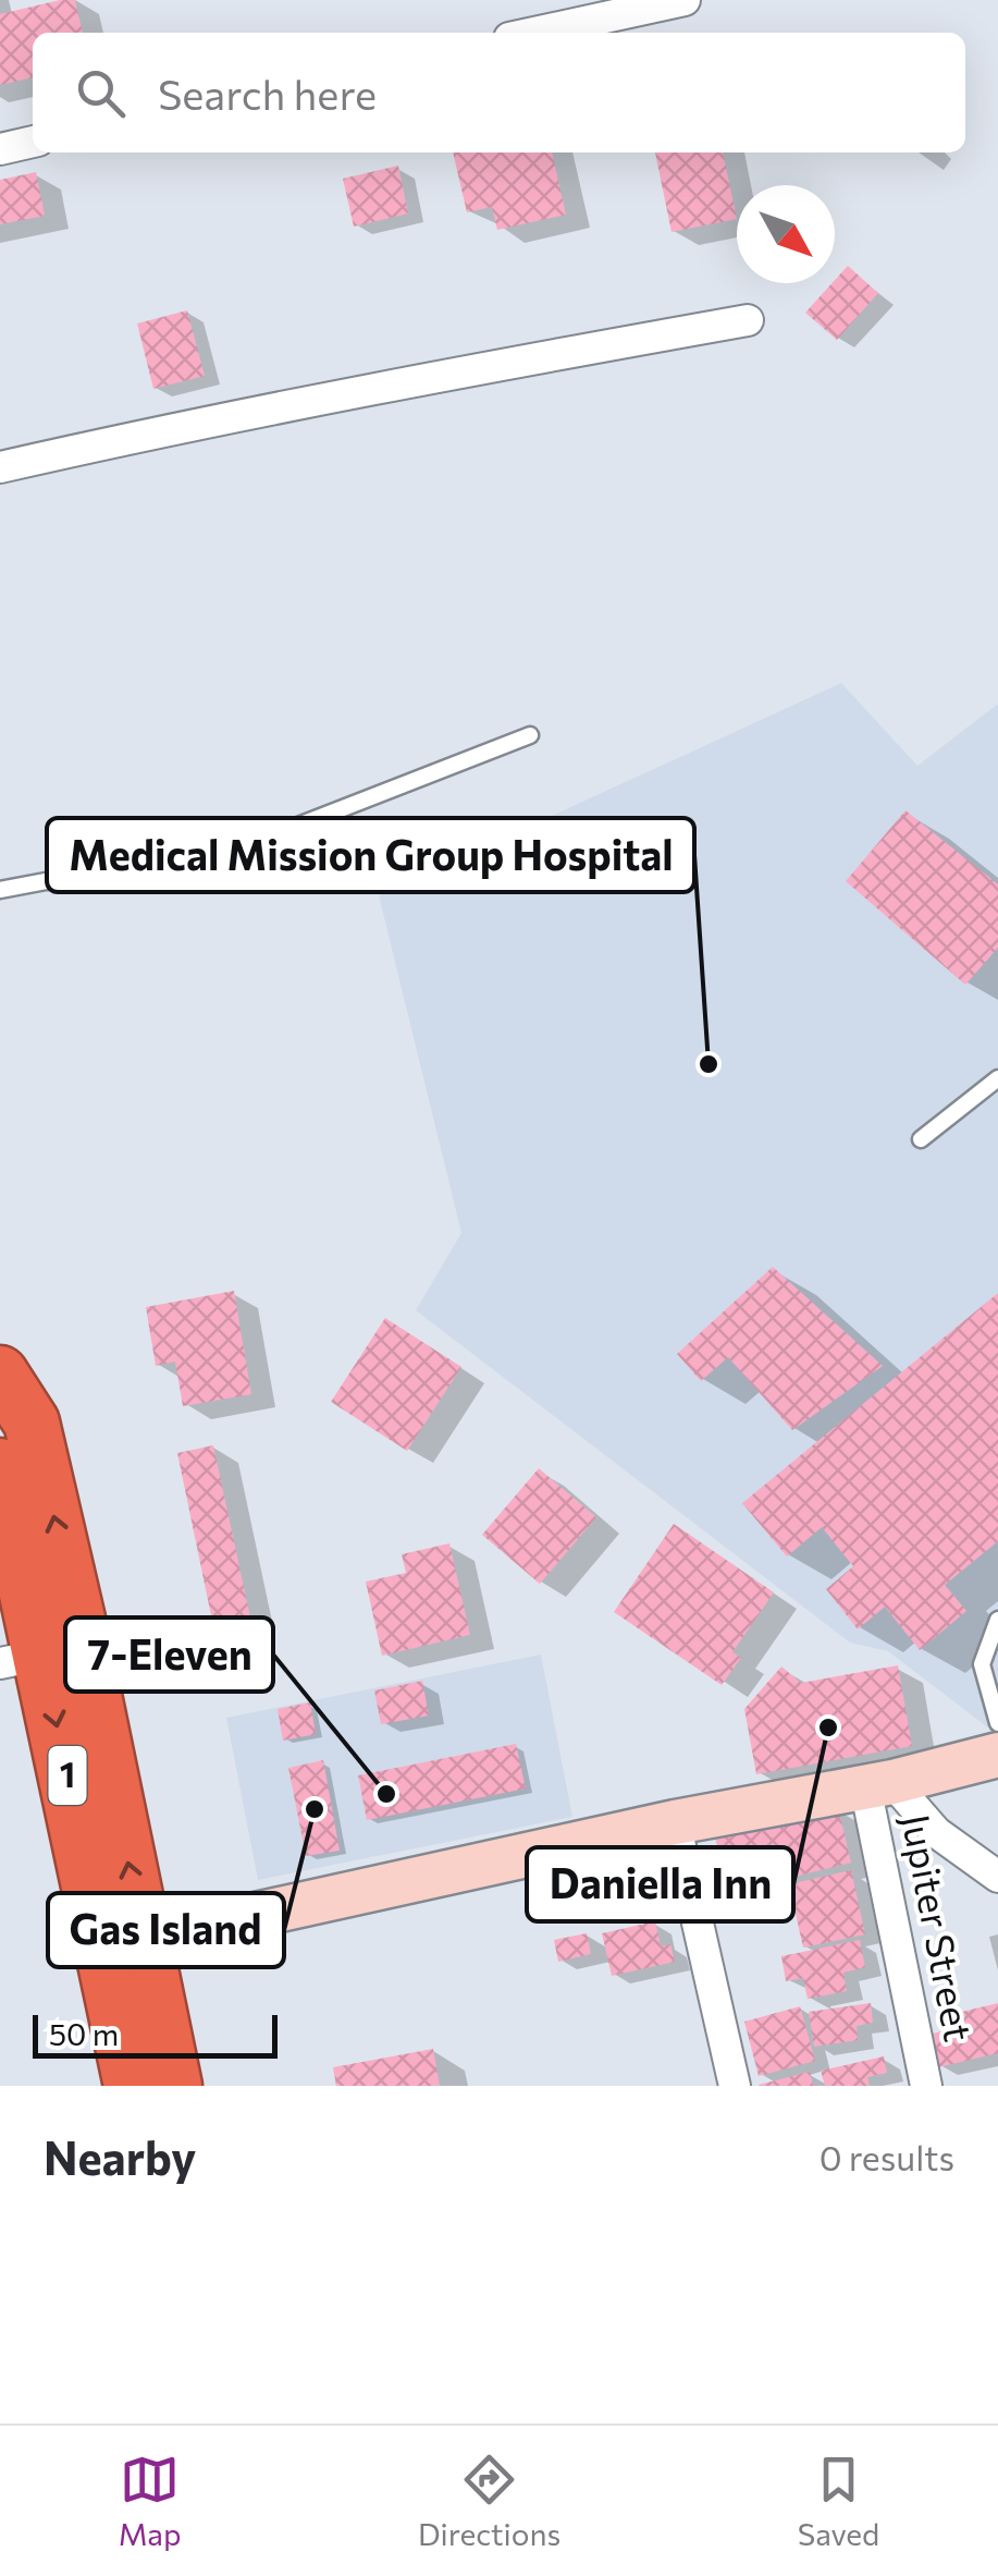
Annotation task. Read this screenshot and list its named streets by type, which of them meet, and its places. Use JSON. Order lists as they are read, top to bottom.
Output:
{
  "streets": {
    "highway": ["1"],
    "street": ["Jupiter Street"]
  },
  "places": [
    "Medical Mission Group Hospital",
    "Daniella Inn",
    "7-Eleven",
    "Gas Island"
  ],
  "scale_bar": "50 m",
  "north": "bottom right",
  "page": {
    "search": "Search here",
    "scale": "50 m",
    "heading": ["Nearby", "0 results"],
    "nav": ["Map", "Directions", "Saved"]
  }
}
